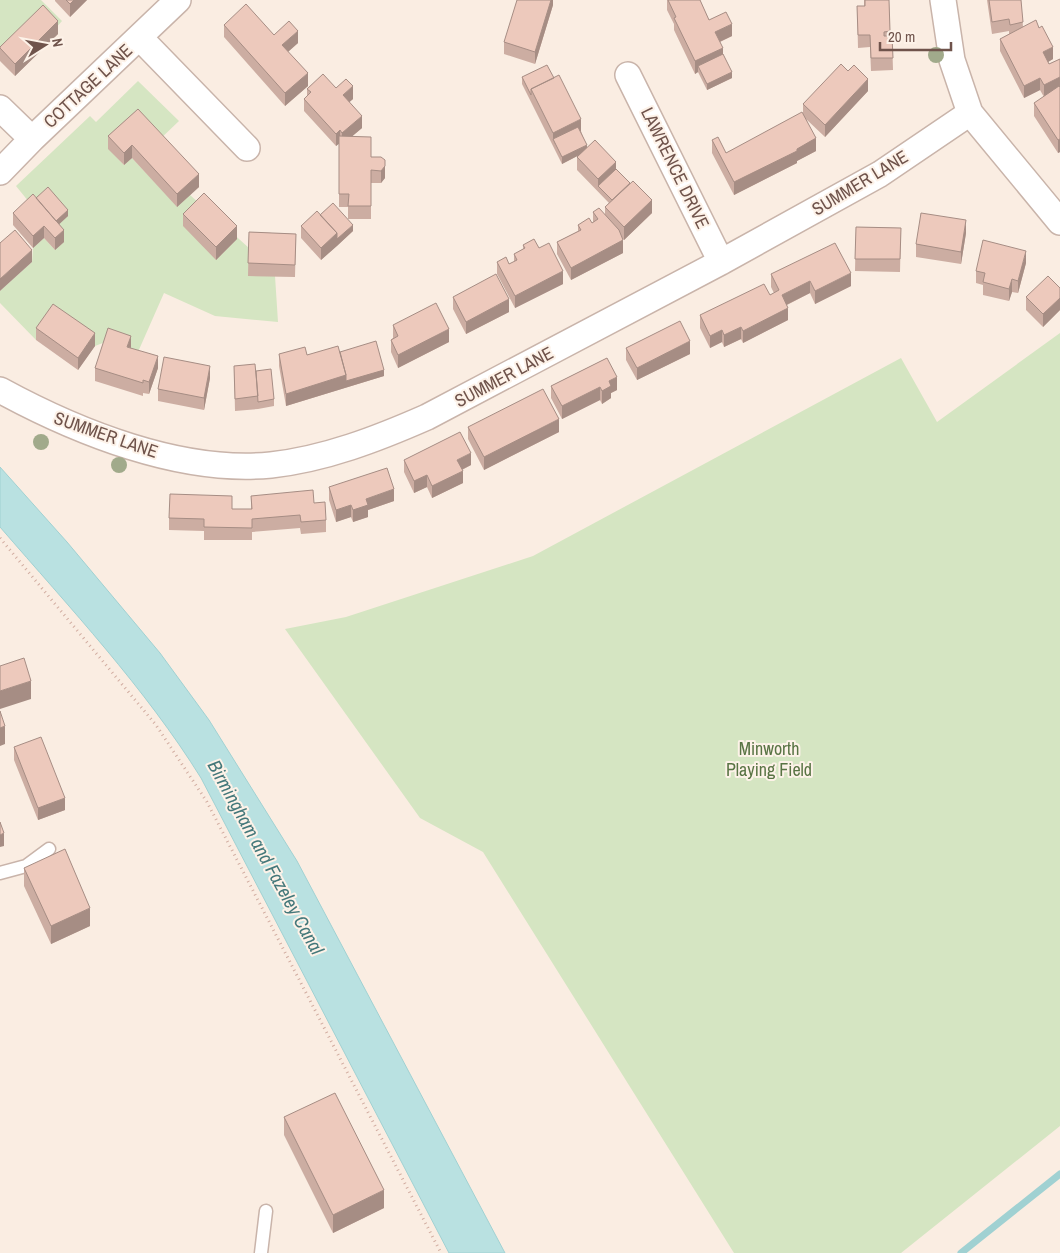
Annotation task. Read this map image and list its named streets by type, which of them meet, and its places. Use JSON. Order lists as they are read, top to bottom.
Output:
{
  "streets": {
    "street": ["COTTAGE LANE", "LAWRENCE DRIVE", "SUMMER LANE"]
  },
  "crossings": [
    ["LAWRENCE DRIVE", "SUMMER LANE"]
  ],
  "water": ["Birmingham and Fazeley Canal"],
  "parks": ["Minworth Playing Field"],
  "scale_bar": "20 m",
  "north": "right"
}
